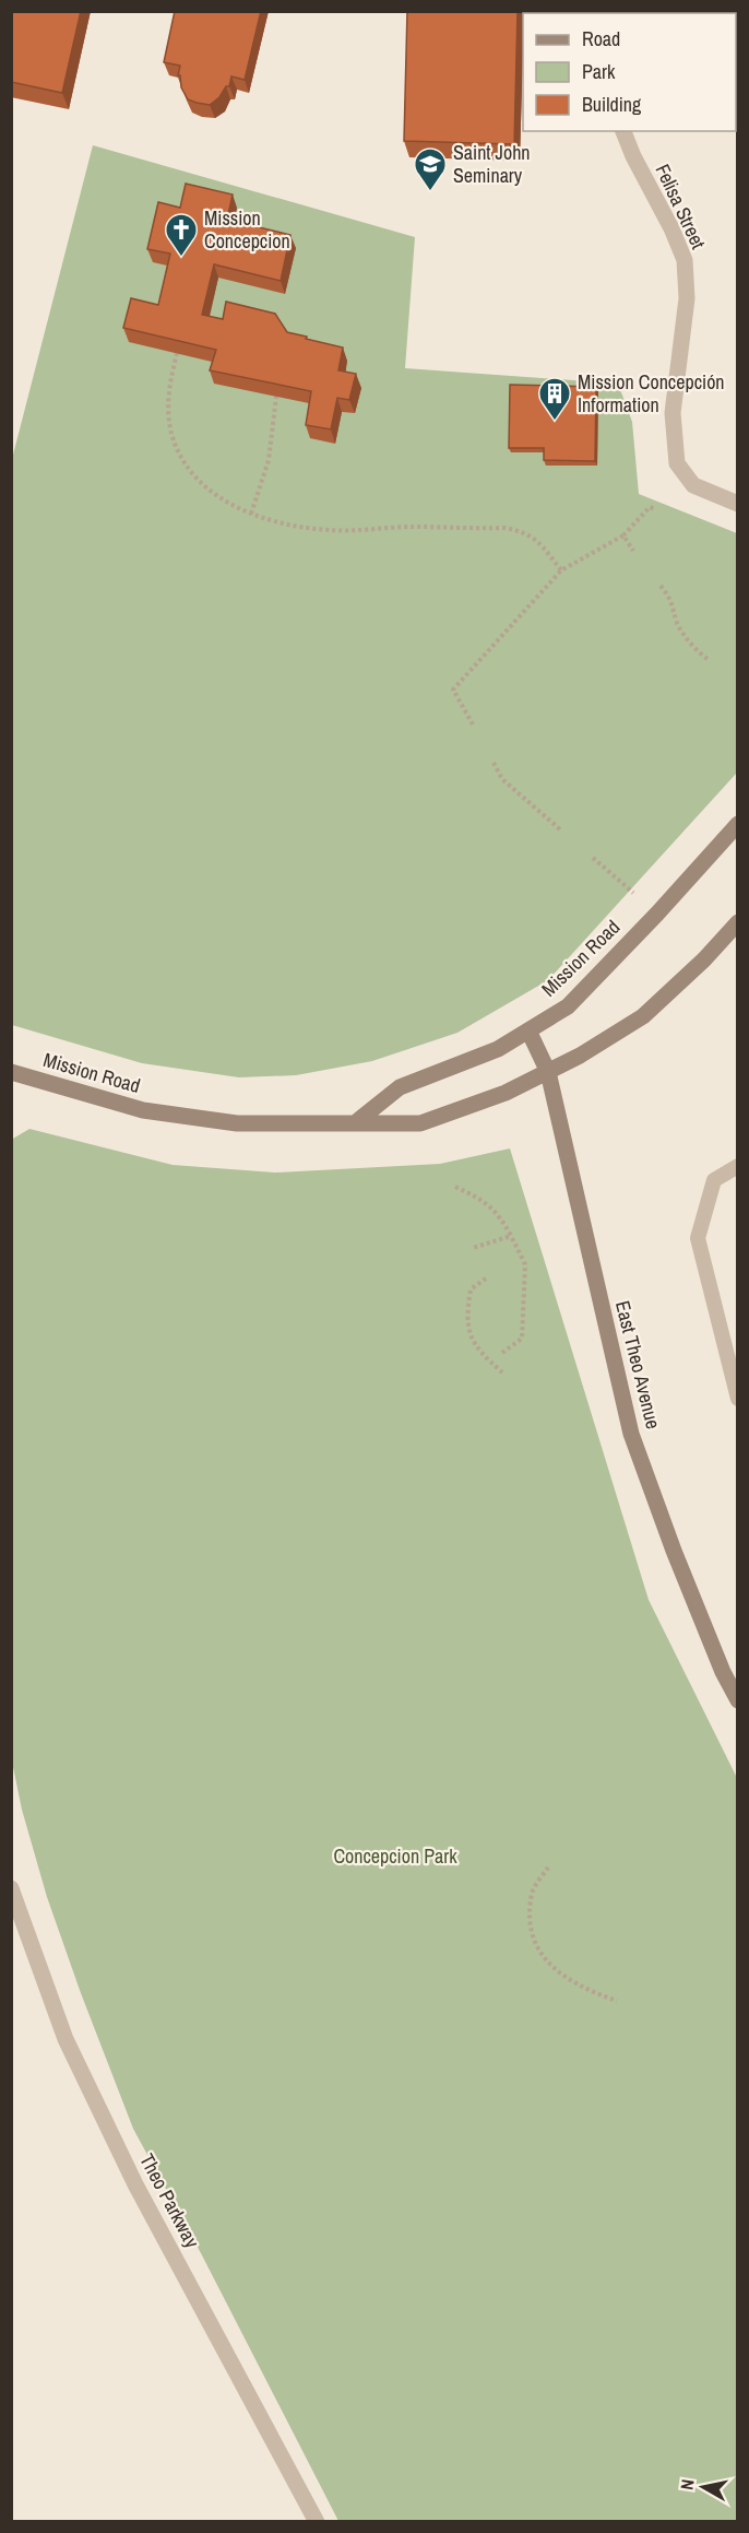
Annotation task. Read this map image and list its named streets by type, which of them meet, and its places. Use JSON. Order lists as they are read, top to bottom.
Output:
{
  "streets": {
    "street": [
      "Felisa Street",
      "Mission Road",
      "East Theo Avenue",
      "Theo Parkway"
    ]
  },
  "crossings": [
    ["Mission Road", "East Theo Avenue"]
  ],
  "parks": ["Concepcion Park"],
  "places": {
    "school or university": ["Saint John Seminary"],
    "church": ["Mission Concepcion"],
    "building": ["Mission Concepción Information"]
  },
  "legend": ["Road", "Park", "Building"],
  "north": "left"
}
